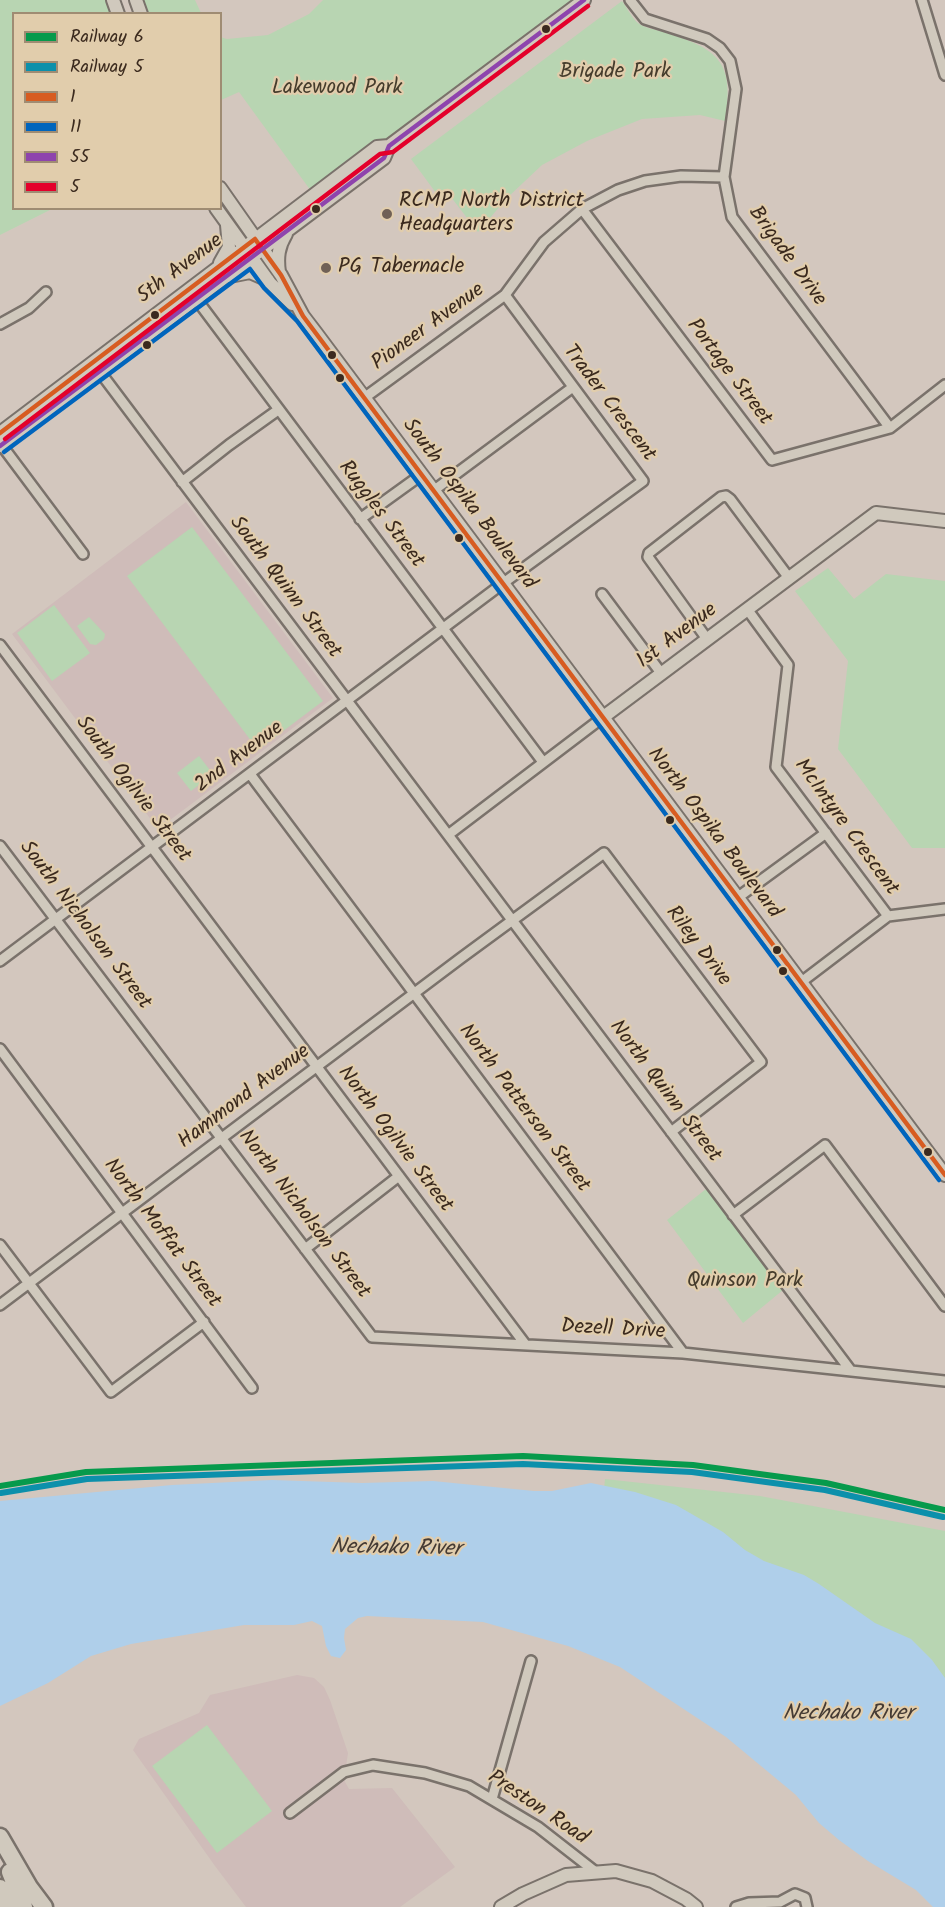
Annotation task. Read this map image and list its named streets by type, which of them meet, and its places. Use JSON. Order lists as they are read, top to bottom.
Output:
{
  "streets": {
    "street": [
      "Brigade Drive",
      "5th Avenue",
      "Pioneer Avenue",
      "Portage Street",
      "Trader Crescent",
      "South Ospika Boulevard",
      "Ruggles Street",
      "South Quinn Street",
      "1st Avenue",
      "2nd Avenue",
      "South Ogilvie Street",
      "McIntyre Crescent",
      "North Ospika Boulevard",
      "South Nicholson Street",
      "Riley Drive",
      "North Quinn Street",
      "Hammond Avenue",
      "North Patterson Street",
      "North Ogilvie Street",
      "North Nicholson Street",
      "North Moffat Street",
      "Dezell Drive",
      "Preston Road"
    ]
  },
  "crossings": [
    ["Brigade Drive", "Pioneer Avenue"],
    ["Brigade Drive", "Portage Street"],
    ["5th Avenue", "South Ospika Boulevard"],
    ["5th Avenue", "Ruggles Street"],
    ["5th Avenue", "South Quinn Street"],
    ["Pioneer Avenue", "Portage Street"],
    ["Pioneer Avenue", "Trader Crescent"],
    ["Pioneer Avenue", "South Ospika Boulevard"],
    ["Trader Crescent", "South Ospika Boulevard"],
    ["Trader Crescent", "2nd Avenue"],
    ["South Ospika Boulevard", "1st Avenue"],
    ["South Ospika Boulevard", "2nd Avenue"],
    ["South Ospika Boulevard", "North Ospika Boulevard"],
    ["Ruggles Street", "1st Avenue"],
    ["Ruggles Street", "2nd Avenue"],
    ["South Quinn Street", "1st Avenue"],
    ["South Quinn Street", "2nd Avenue"],
    ["South Quinn Street", "North Quinn Street"],
    ["1st Avenue", "McIntyre Crescent"],
    ["1st Avenue", "North Ospika Boulevard"],
    ["1st Avenue", "North Quinn Street"],
    ["2nd Avenue", "South Ogilvie Street"],
    ["2nd Avenue", "South Nicholson Street"],
    ["2nd Avenue", "North Patterson Street"],
    ["South Ogilvie Street", "North Ogilvie Street"],
    ["South Nicholson Street", "North Nicholson Street"],
    ["Riley Drive", "North Quinn Street"],
    ["Riley Drive", "Hammond Avenue"],
    ["North Quinn Street", "Hammond Avenue"],
    ["North Quinn Street", "Dezell Drive"],
    ["Hammond Avenue", "North Patterson Street"],
    ["Hammond Avenue", "North Ogilvie Street"],
    ["Hammond Avenue", "North Nicholson Street"],
    ["Hammond Avenue", "North Moffat Street"],
    ["North Patterson Street", "Dezell Drive"],
    ["North Ogilvie Street", "Dezell Drive"],
    ["North Nicholson Street", "Dezell Drive"]
  ],
  "water": ["Nechako River"],
  "parks": ["Brigade Park", "Lakewood Park", "Quinson Park"],
  "places": ["RCMP North District Headquarters", "PG Tabernacle"],
  "lines": [
    "transit line 55",
    "transit line 5",
    "transit line 1",
    "transit line 11",
    "rail line 6",
    "rail line 5"
  ],
  "legend": [
    "Railway 6",
    "Railway 5",
    "1",
    "11",
    "55",
    "5"
  ]
}
